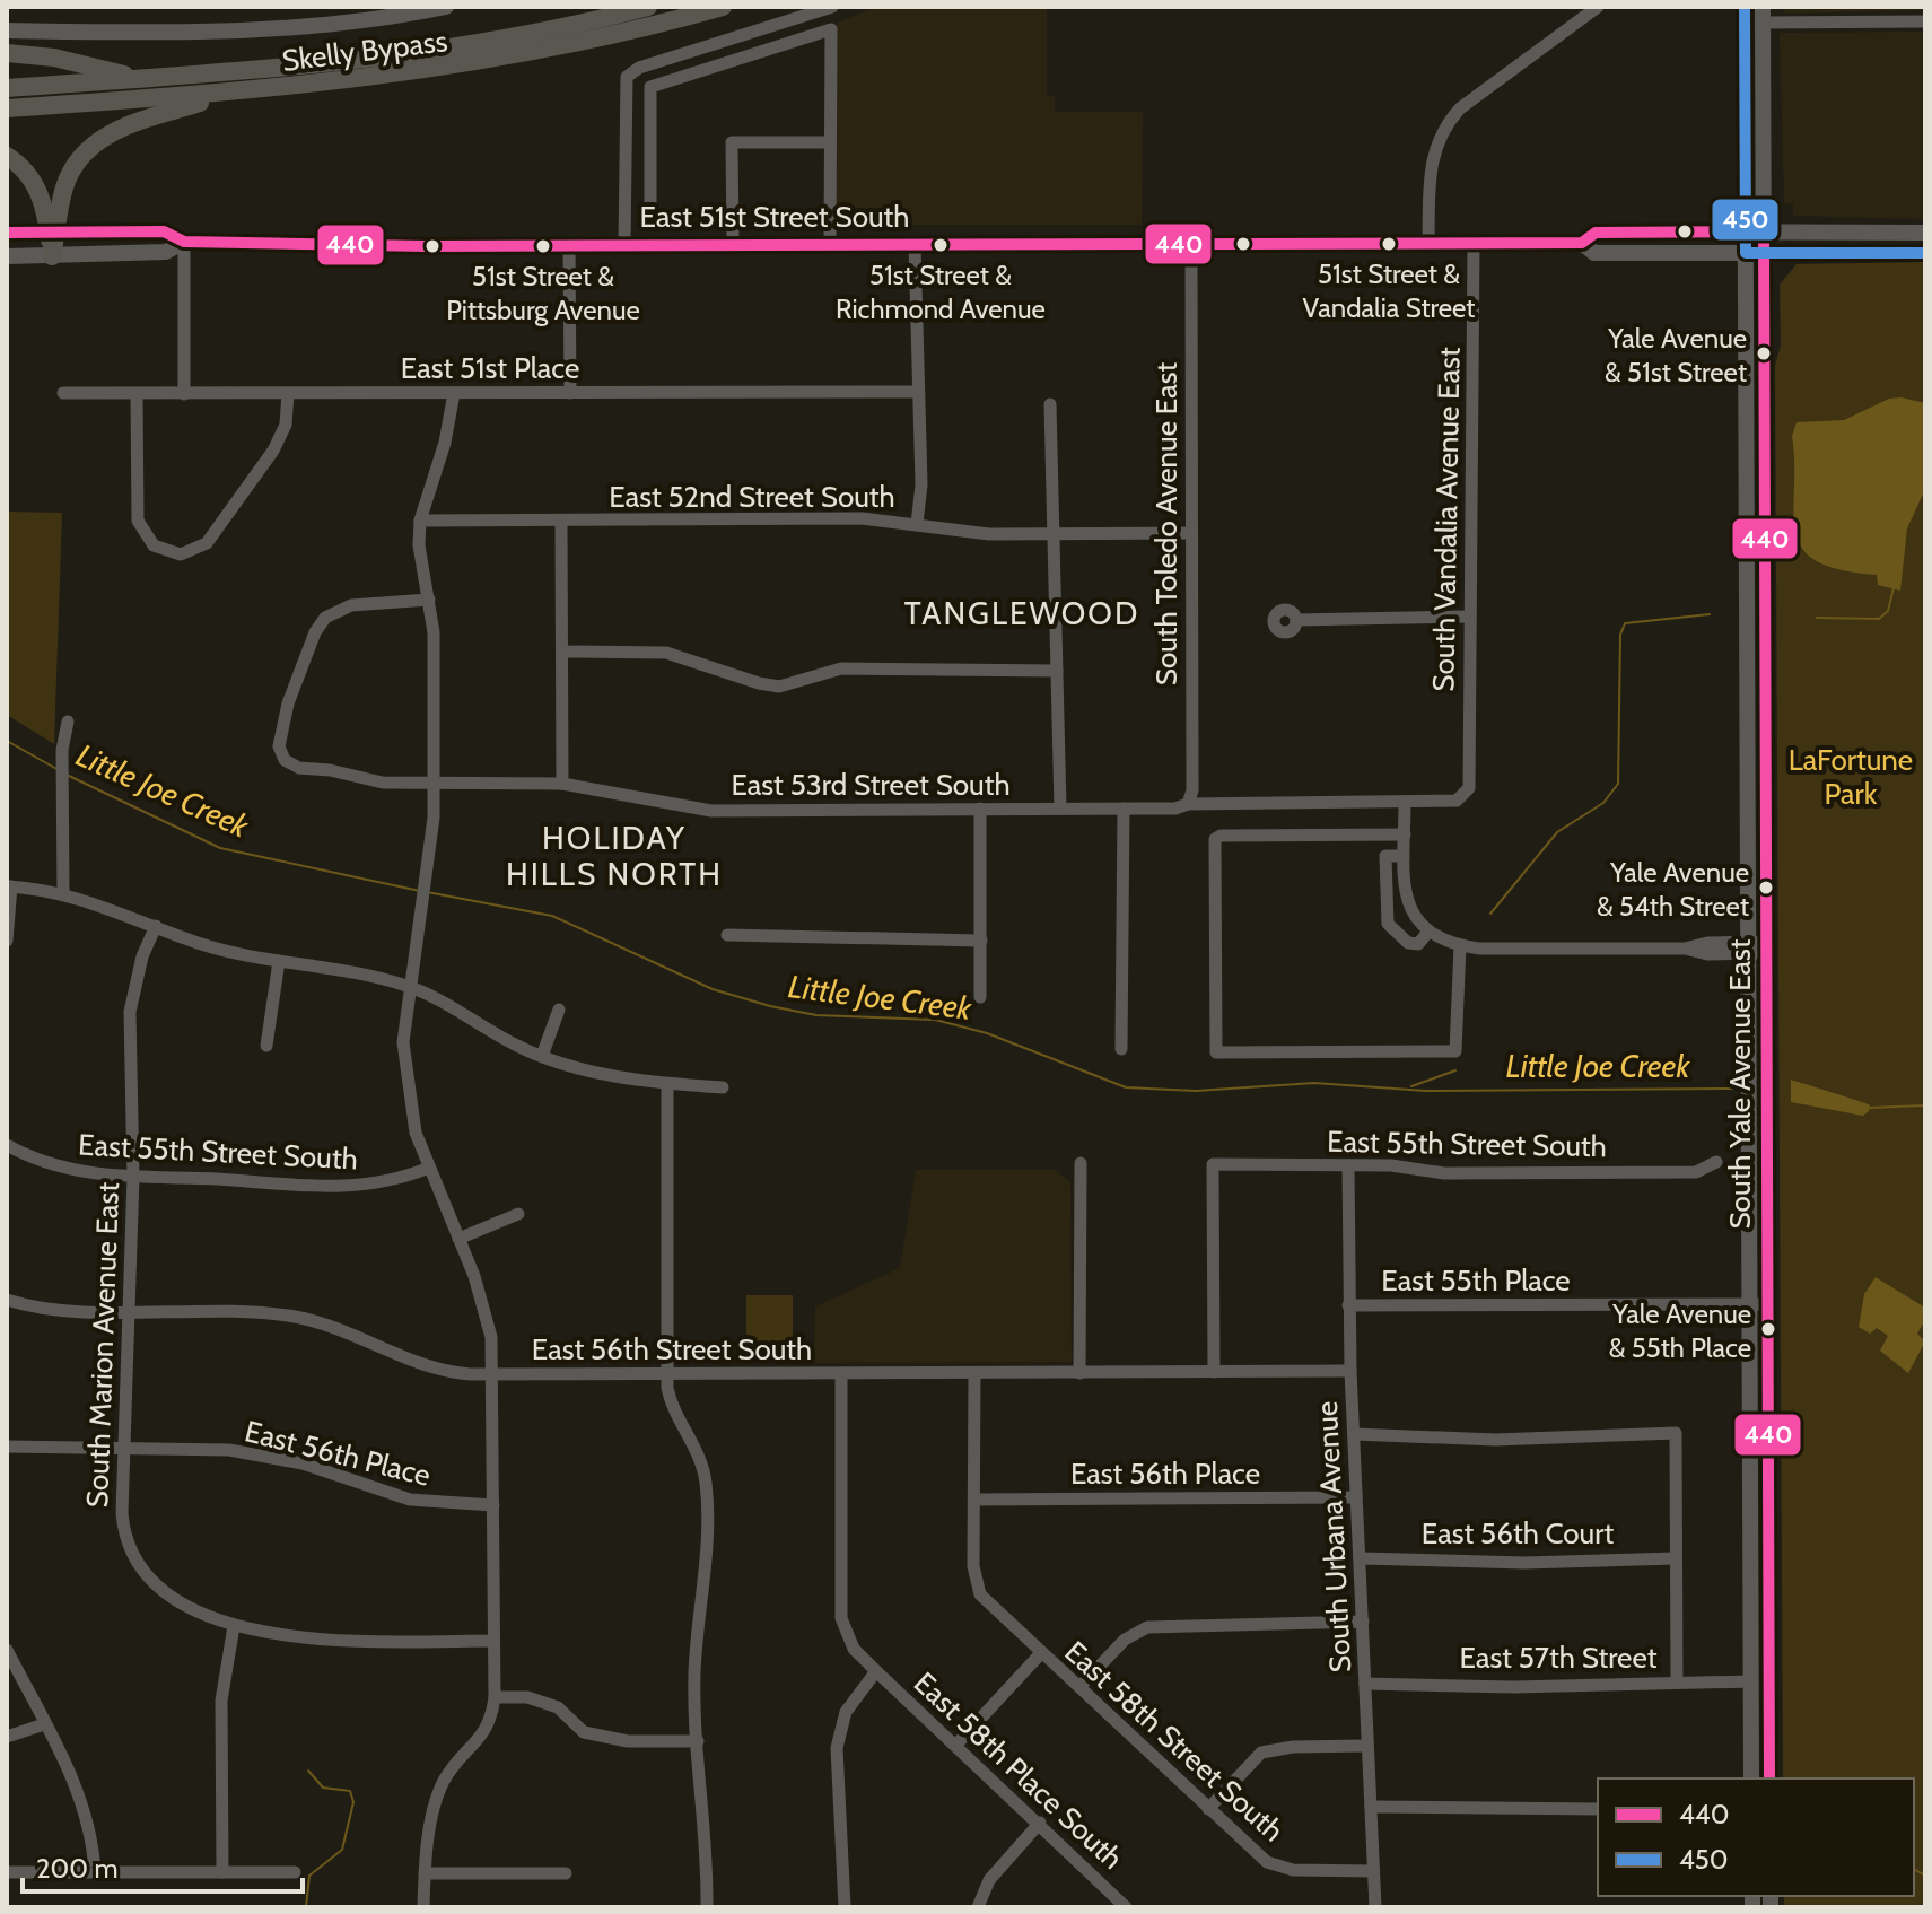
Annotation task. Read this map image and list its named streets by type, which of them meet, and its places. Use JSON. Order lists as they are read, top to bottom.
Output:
{
  "streets": {
    "highway": ["Skelly Bypass"],
    "main road": ["East 51st Street South", "South Yale Avenue East"],
    "street": [
      "East 51st Place",
      "East 52nd Street South",
      "South Vandalia Avenue East",
      "South Toledo Avenue East",
      "East 53rd Street South",
      "East 55th Street South",
      "East 55th Place",
      "South Marion Avenue East",
      "East 56th Street South",
      "East 56th Place",
      "East 56th Court",
      "South Urbana Avenue",
      "East 57th Street",
      "East 58th Street South",
      "East 58th Place South"
    ]
  },
  "crossings": [
    ["East 51st Street South", "South Vandalia Avenue East"],
    ["East 51st Street South", "South Toledo Avenue East"],
    ["East 51st Street South", "South Yale Avenue East"],
    ["East 52nd Street South", "South Toledo Avenue East"],
    ["South Vandalia Avenue East", "East 53rd Street South"],
    ["South Toledo Avenue East", "East 53rd Street South"],
    ["South Yale Avenue East", "East 55th Place"],
    ["South Yale Avenue East", "East 57th Street"],
    ["East 55th Street South", "South Marion Avenue East"],
    ["East 55th Street South", "East 56th Street South"],
    ["East 55th Street South", "South Urbana Avenue"],
    ["East 55th Place", "South Urbana Avenue"],
    ["South Marion Avenue East", "East 56th Street South"],
    ["South Marion Avenue East", "East 56th Place"],
    ["East 56th Street South", "South Urbana Avenue"],
    ["East 56th Street South", "East 58th Place South"],
    ["East 56th Place", "South Urbana Avenue"],
    ["East 56th Place", "East 58th Street South"],
    ["East 56th Court", "South Urbana Avenue"],
    ["South Urbana Avenue", "East 57th Street"],
    ["South Urbana Avenue", "East 58th Street South"]
  ],
  "districts": ["TANGLEWOOD", "HOLIDAY HILLS NORTH"],
  "water": ["Little Joe Creek"],
  "parks": ["LaFortune Park"],
  "places": [
    "51st Street & Vandalia Street",
    "51st Street & Richmond Avenue",
    "51st Street & Pittsburg Avenue",
    "Yale Avenue & 51st Street",
    "Yale Avenue & 54th Street",
    "Yale Avenue & 55th Place"
  ],
  "lines": ["transit line 450", "transit line 440"],
  "legend": ["440", "450"],
  "scale_bar": "200 m"
}
